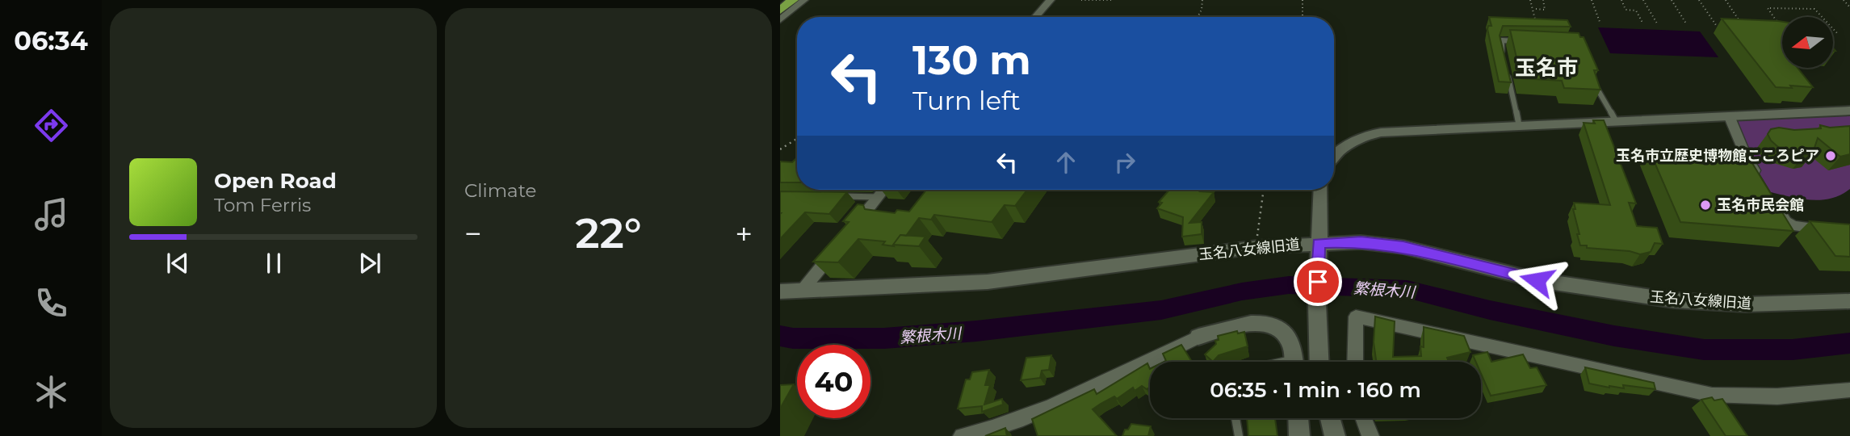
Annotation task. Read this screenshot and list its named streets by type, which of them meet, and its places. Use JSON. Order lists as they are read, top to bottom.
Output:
{
  "streets": {
    "street": ["玉名八女線旧道"]
  },
  "districts": ["玉名市"],
  "water": ["繁根木川"],
  "places": ["玉名市立歴史博物館こころピア", "玉名市民会館"],
  "north": "left",
  "page": {
    "tabs": "06:34",
    "tile": "Climate",
    "turn": ["130 m", "Turn left"],
    "song": ["Open Road", "Tom Ferris"],
    "heat": ["−", "22°", "+"],
    "limit": "40",
    "trip": "06:35 · 1 min · 160 m"
  }
}
